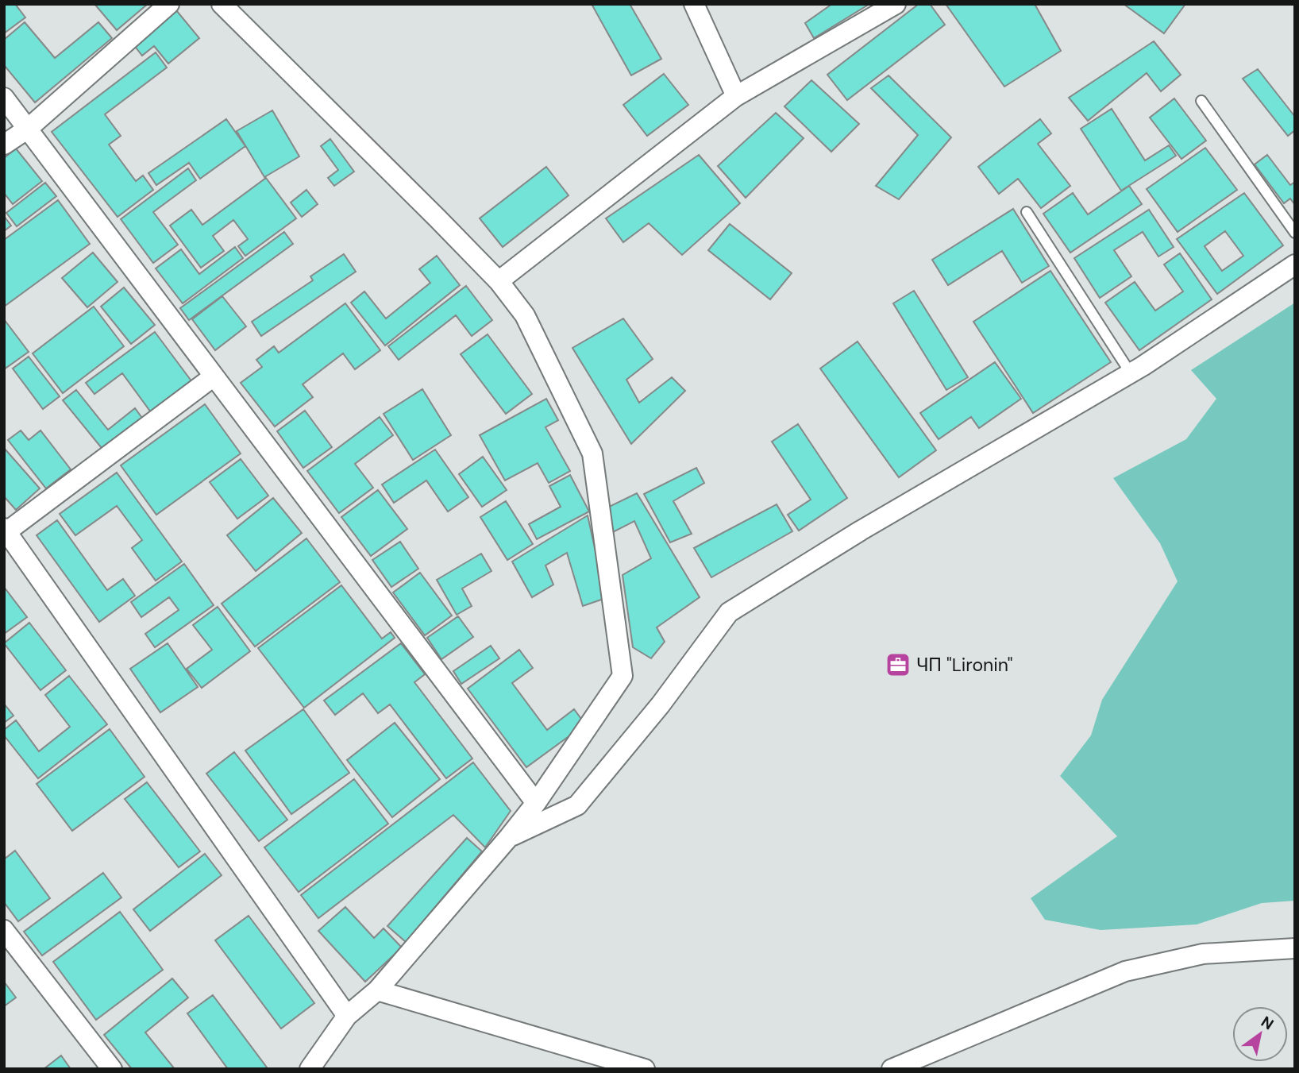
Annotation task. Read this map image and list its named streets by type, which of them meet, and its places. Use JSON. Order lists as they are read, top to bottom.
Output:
{
  "places": {
    "office": ["ЧП \"Lironin\""]
  },
  "north": "top right"
}
